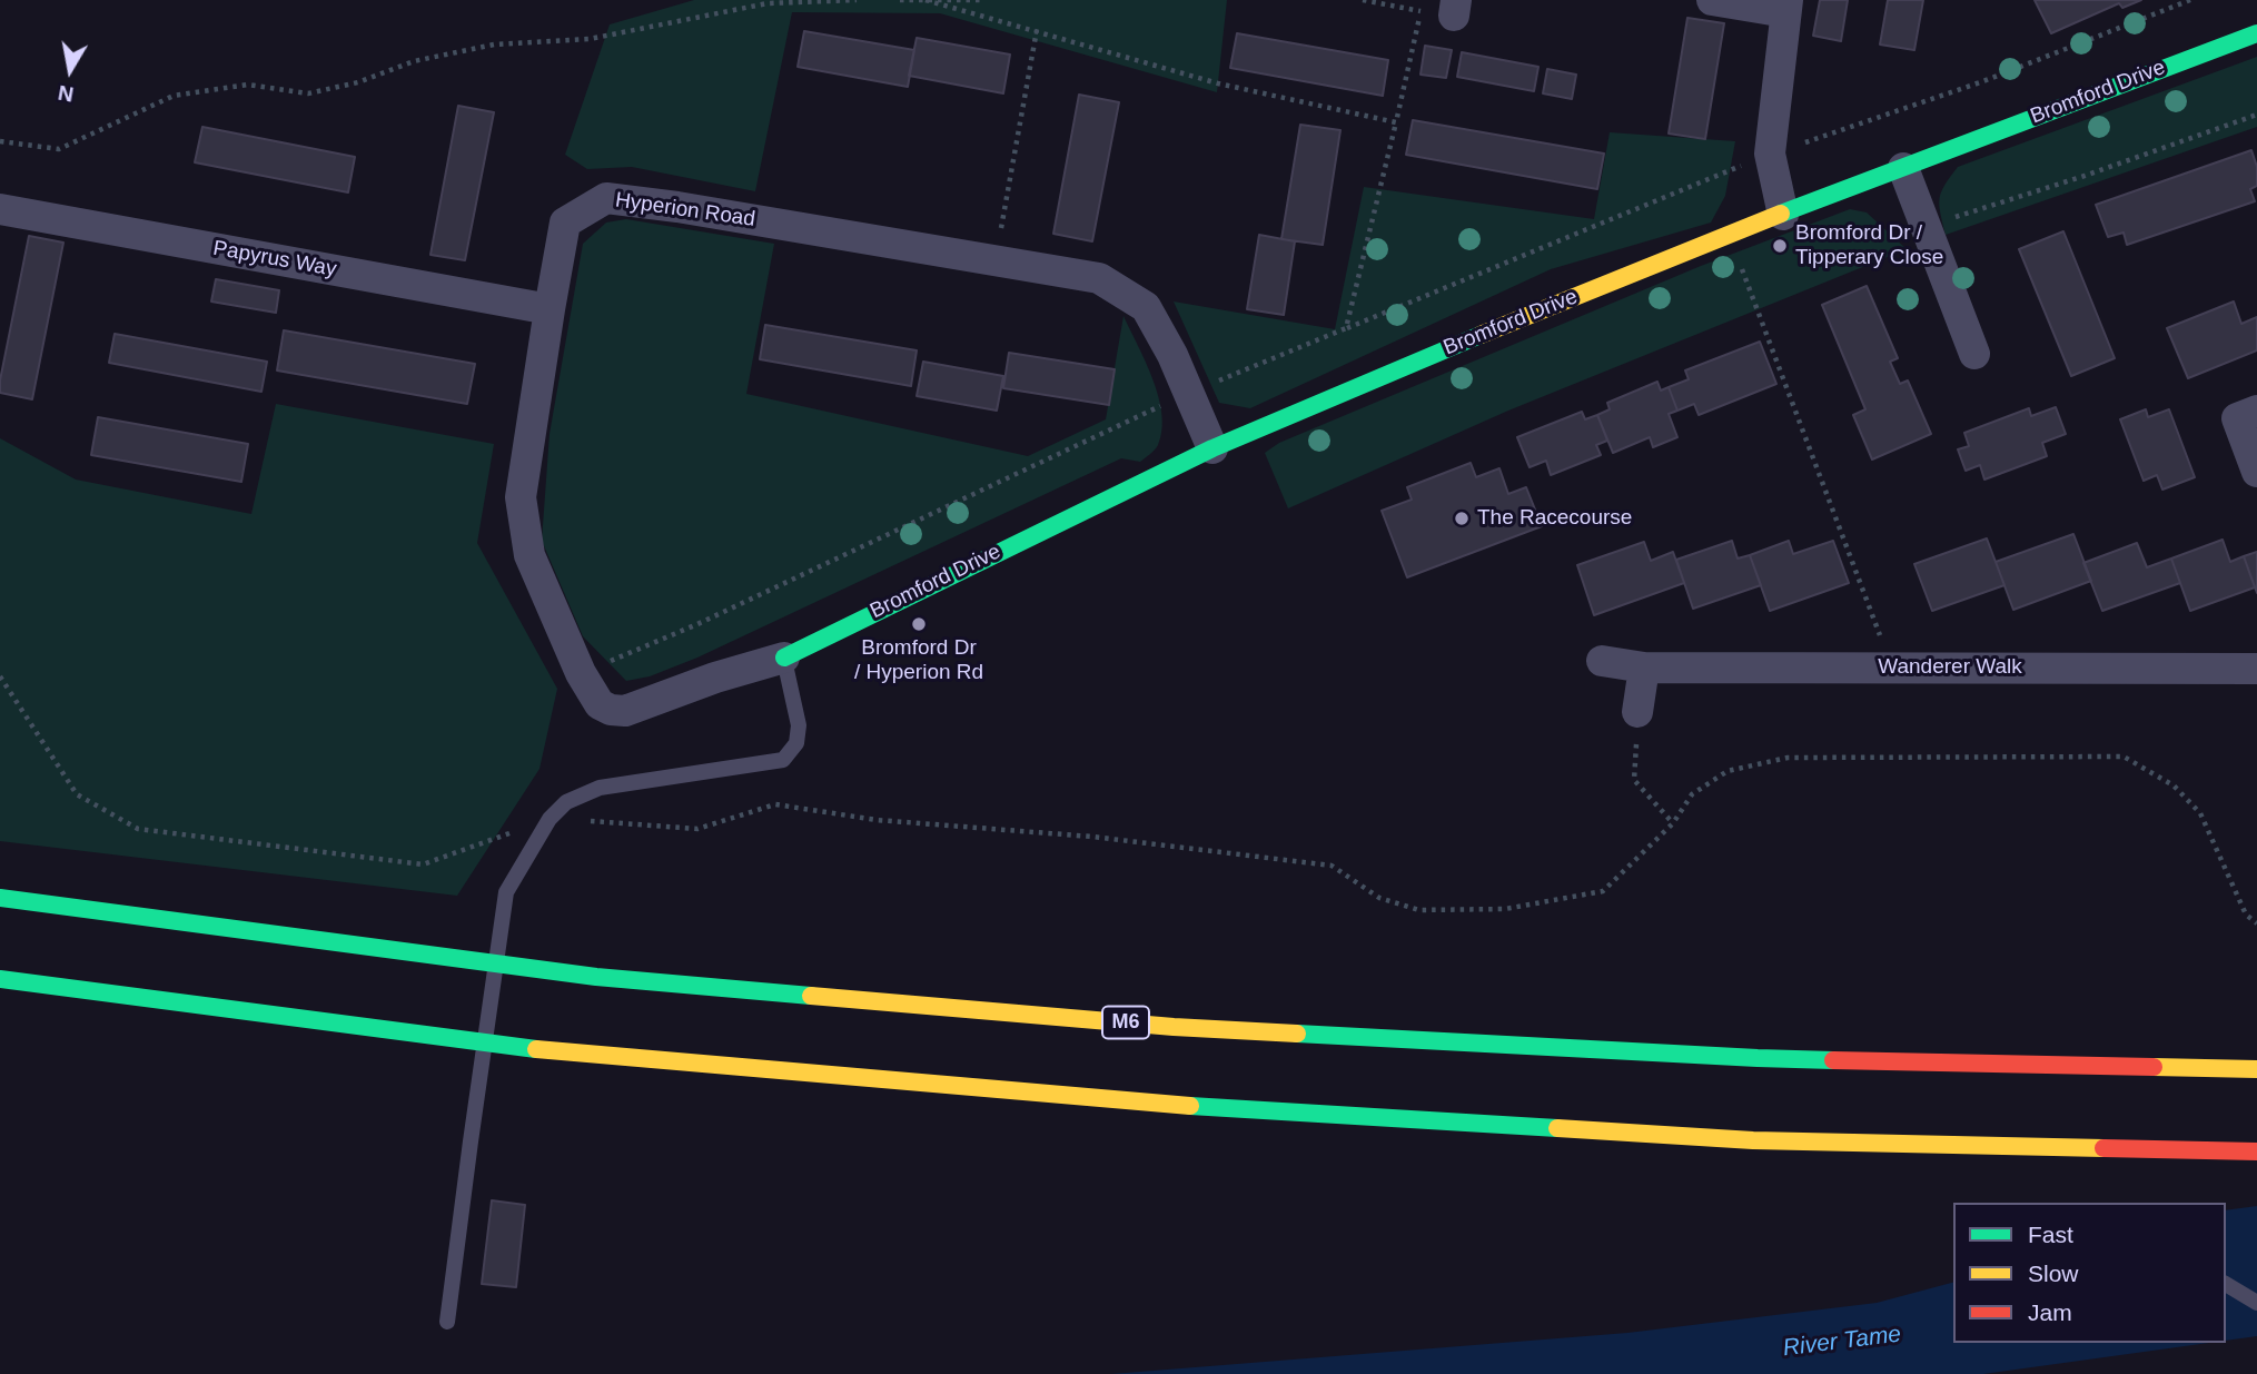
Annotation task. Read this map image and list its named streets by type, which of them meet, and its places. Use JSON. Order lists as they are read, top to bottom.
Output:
{
  "streets": {
    "main road": ["Bromford Drive", "M6"],
    "street": ["Hyperion Road", "Papyrus Way", "Wanderer Walk"]
  },
  "crossings": [
    ["Bromford Drive", "Hyperion Road"],
    ["Hyperion Road", "Papyrus Way"]
  ],
  "water": ["River Tame"],
  "places": ["Bromford Dr / Tipperary Close", "The Racecourse", "Bromford Dr / Hyperion Rd"],
  "legend": ["Fast", "Slow", "Jam"],
  "north": "bottom"
}
